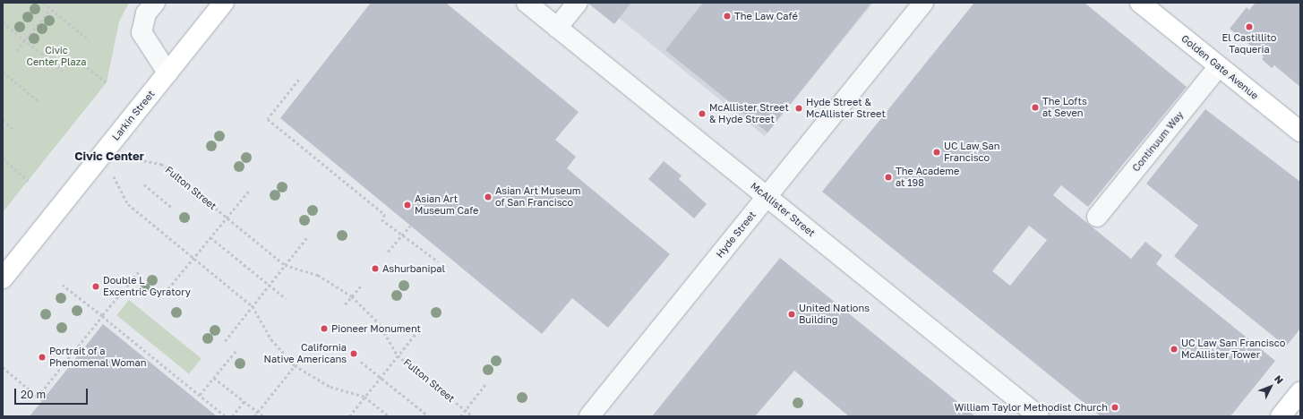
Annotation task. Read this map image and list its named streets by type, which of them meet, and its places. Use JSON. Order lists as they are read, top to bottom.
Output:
{
  "streets": {
    "main road": ["Golden Gate Avenue", "Larkin Street"],
    "street": ["Continuum Way", "McAllister Street", "Hyde Street"],
    "path": ["Fulton Street"]
  },
  "crossings": [
    ["Golden Gate Avenue", "Continuum Way"],
    ["Larkin Street", "Fulton Street"],
    ["McAllister Street", "Hyde Street"]
  ],
  "districts": ["Civic Center"],
  "parks": ["Civic Center Plaza"],
  "places": [
    "The Law Café",
    "El Castillito Taqueria",
    "The Lofts at Seven",
    "Hyde Street & McAllister Street",
    "McAllister Street & Hyde Street",
    "UC Law San Francisco",
    "The Academe at 198",
    "Asian Art Museum of San Francisco",
    "Asian Art Museum Cafe",
    "Ashurbanipal",
    "Double L Excentric Gyratory",
    "United Nations Building",
    "Pioneer Monument",
    "UC Law San Francisco McAllister Tower",
    "California Native Americans",
    "Portrait of a Phenomenal Woman",
    "William Taylor Methodist Church"
  ],
  "scale_bar": "20 m",
  "north": "top right"
}
